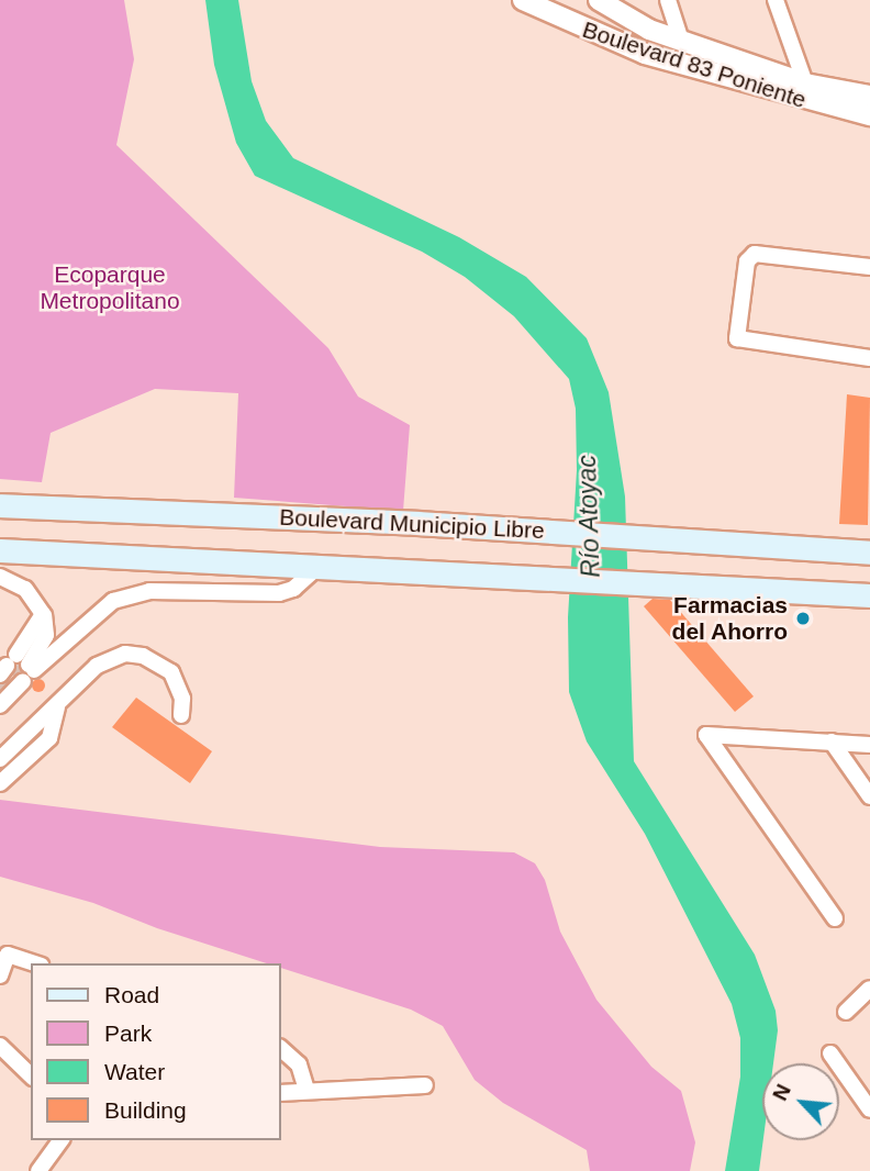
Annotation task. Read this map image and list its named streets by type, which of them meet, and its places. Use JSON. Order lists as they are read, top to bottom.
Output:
{
  "streets": {
    "main road": ["Boulevard Municipio Libre"],
    "street": ["Boulevard 83 Poniente"]
  },
  "water": ["Río Atoyac"],
  "parks": ["Ecoparque Metropolitano"],
  "places": ["Farmacias del Ahorro"],
  "legend": [
    "Road",
    "Park",
    "Water",
    "Building"
  ],
  "north": "top left"
}
